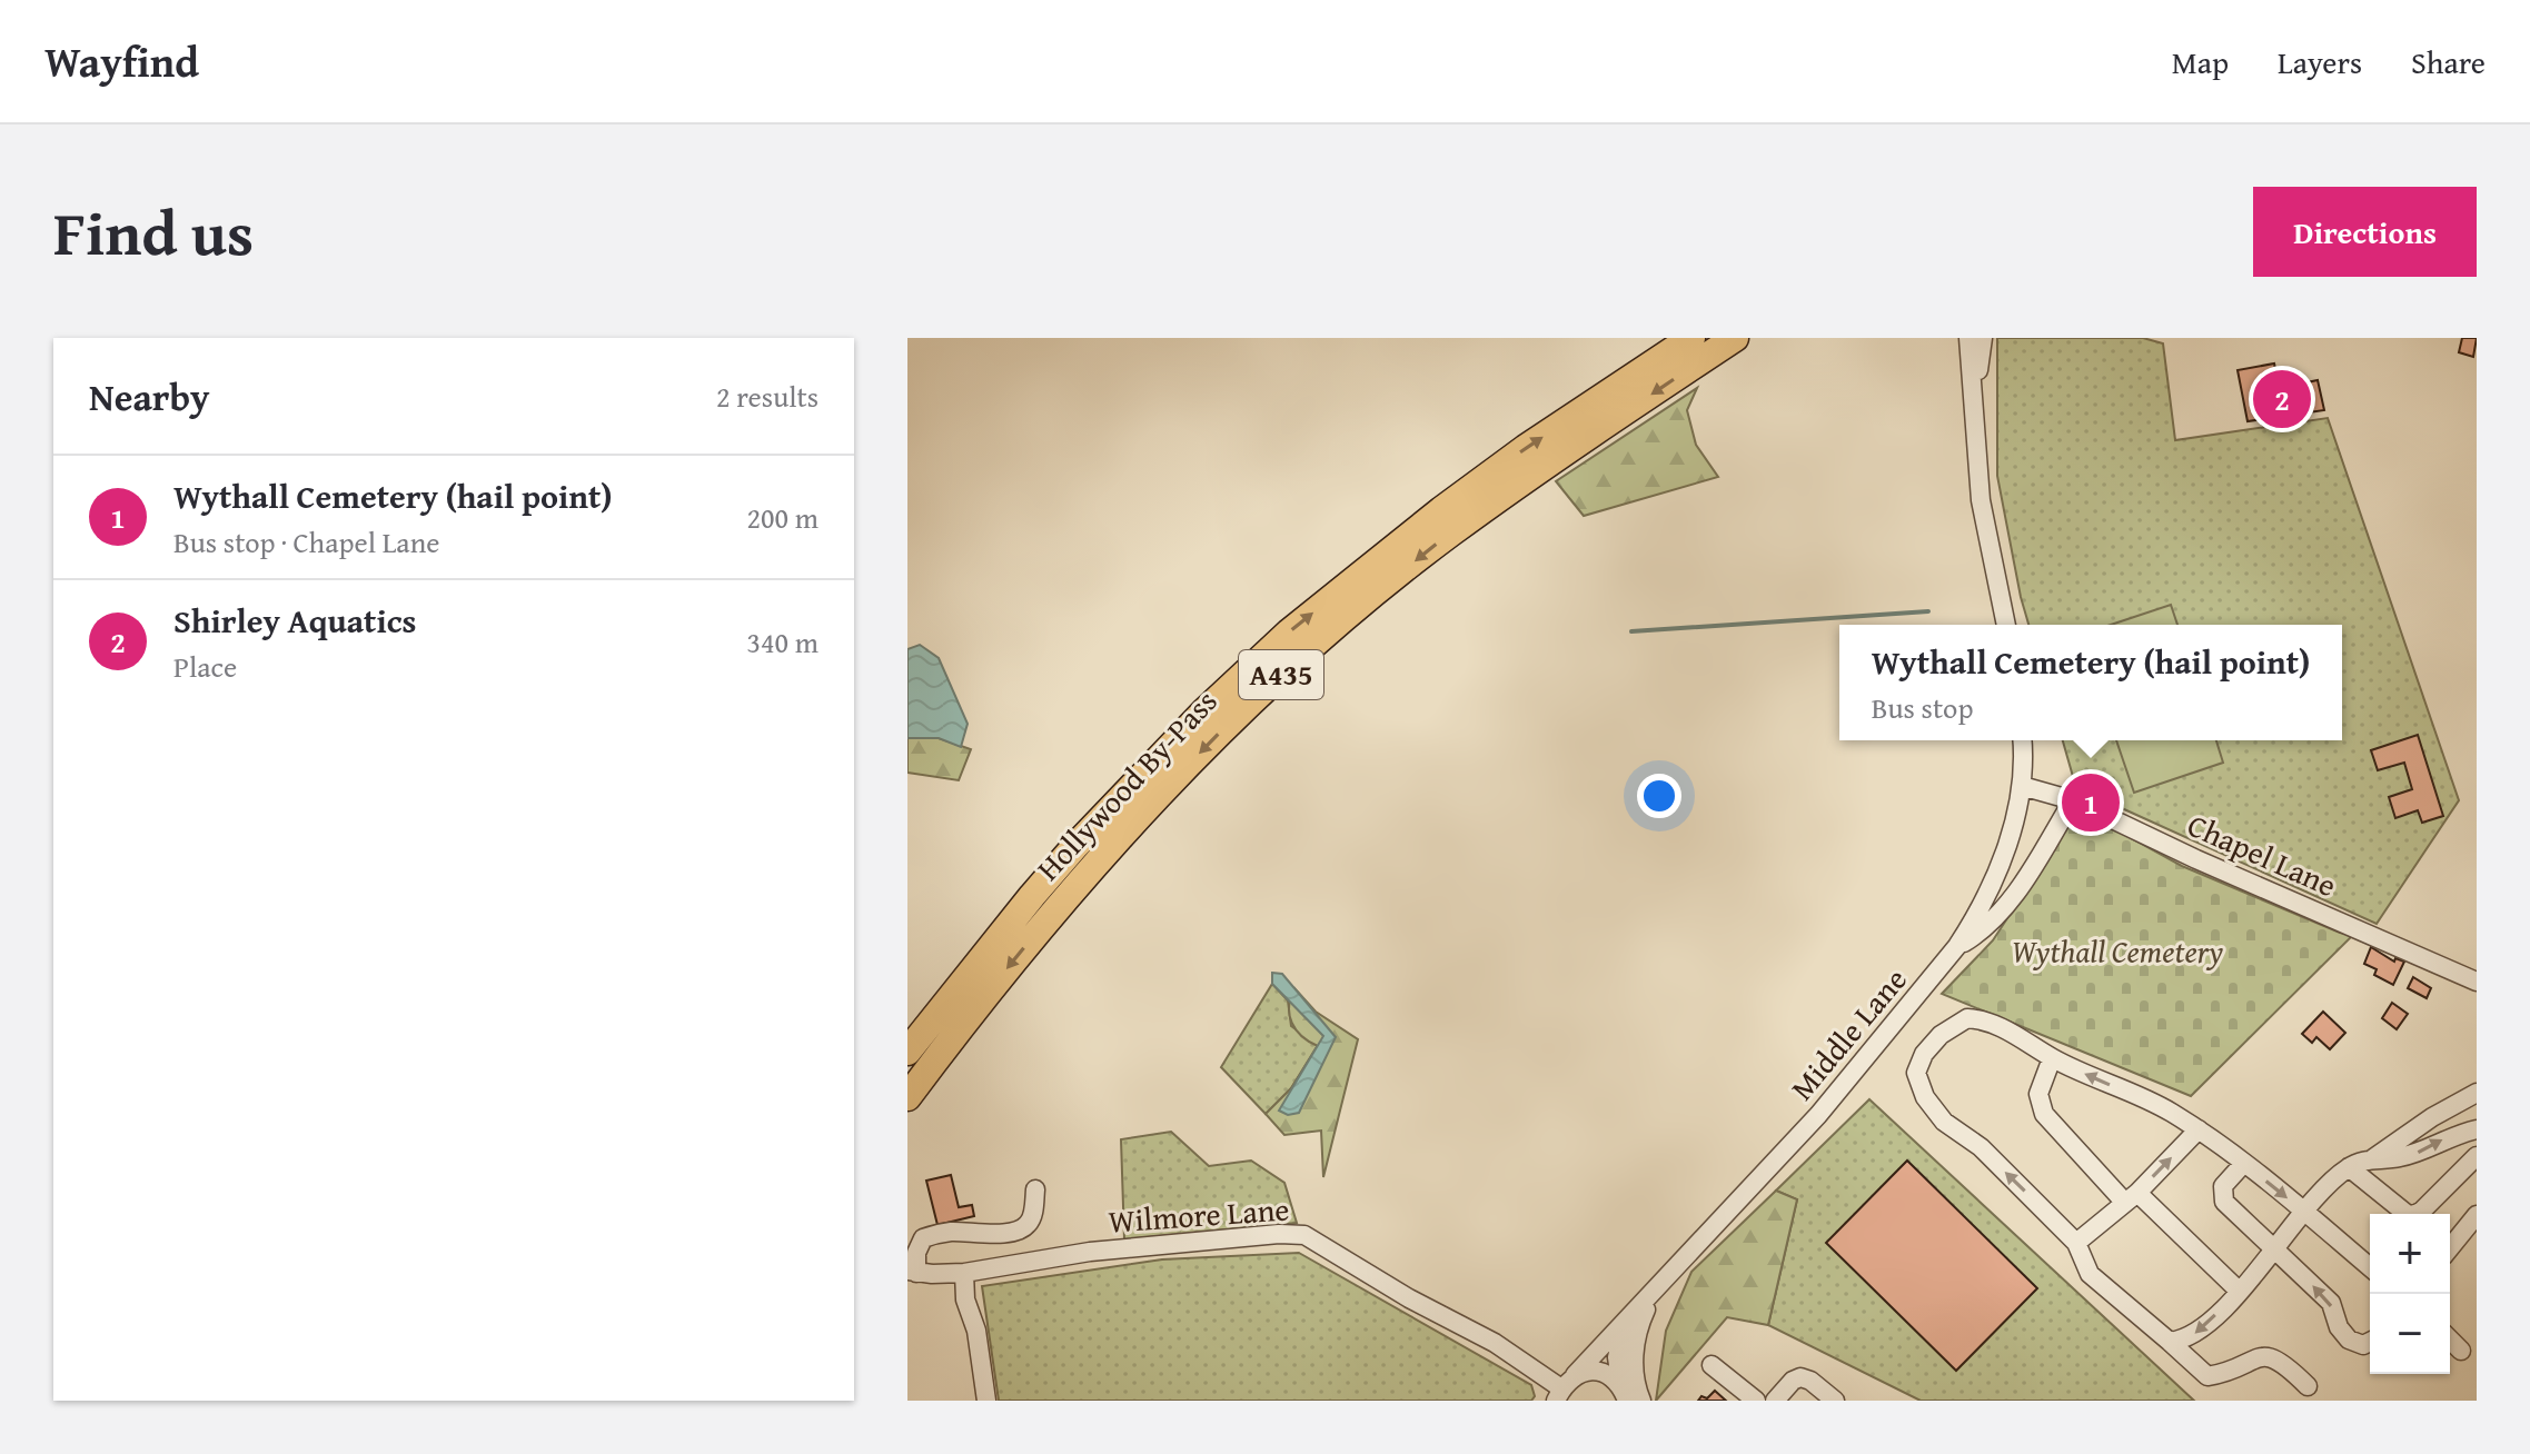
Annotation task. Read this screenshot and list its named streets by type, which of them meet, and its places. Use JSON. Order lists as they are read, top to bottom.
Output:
{
  "streets": {
    "highway": ["A435", "Hollywood By-Pass"],
    "street": ["Chapel Lane", "Middle Lane", "Wilmore Lane"]
  },
  "crossings": [
    ["Chapel Lane", "Middle Lane"],
    ["Middle Lane", "Wilmore Lane"]
  ],
  "parks": ["Wythall Cemetery"],
  "page": {
    "header": "Wayfind",
    "nav": ["Map", "Layers", "Share"],
    "title": "Find us",
    "buttons": "Directions",
    "heading": ["Nearby", "2 results"],
    "pins": ["2", "1"],
    "list": [
      {
        "mark": "1",
        "name": "Wythall Cemetery (hail point)",
        "note": "Bus stop · Chapel Lane",
        "value": "200 m"
      },
      {
        "mark": "2",
        "name": "Shirley Aquatics",
        "note": "Place",
        "value": "340 m"
      }
    ],
    "popup": ["Wythall Cemetery (hail point)", "Bus stop"],
    "map_buttons": ["+", "−"]
  }
}
